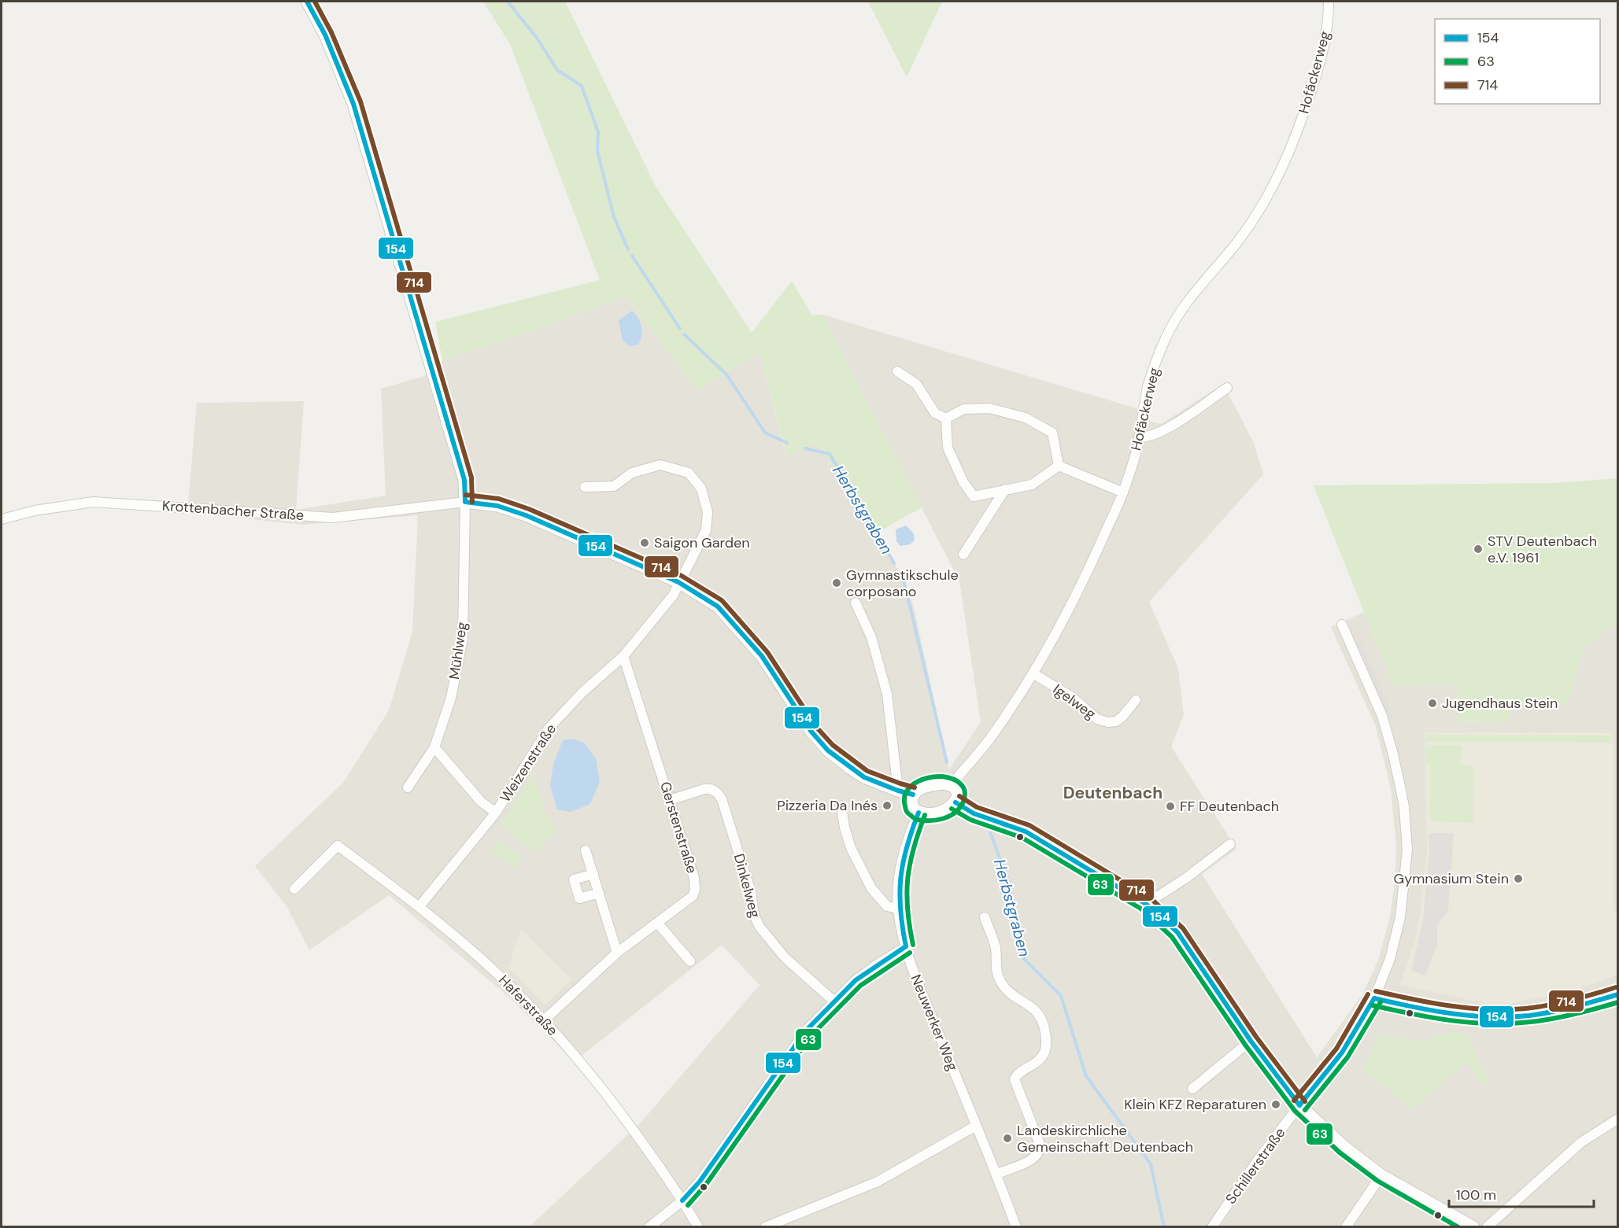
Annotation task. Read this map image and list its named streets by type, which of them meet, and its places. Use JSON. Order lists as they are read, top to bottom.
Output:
{
  "streets": {
    "street": [
      "Hofäckerweg",
      "Krottenbacher Straße",
      "Mühlweg",
      "Igelweg",
      "Weizenstraße",
      "Gerstenstraße",
      "Dinkelweg",
      "Haferstraße",
      "Neuwerker Weg",
      "Schillerstraße"
    ]
  },
  "crossings": [
    ["Hofäckerweg", "Igelweg"],
    ["Hofäckerweg", "Neuwerker Weg"],
    ["Krottenbacher Straße", "Mühlweg"],
    ["Weizenstraße", "Gerstenstraße"],
    ["Weizenstraße", "Haferstraße"],
    ["Gerstenstraße", "Dinkelweg"],
    ["Gerstenstraße", "Haferstraße"]
  ],
  "districts": ["Deutenbach"],
  "water": ["Herbstgraben"],
  "places": [
    "Saigon Garden",
    "STV Deutenbach e.V. 1961",
    "Gymnastikschule corposano",
    "Jugendhaus Stein",
    "Pizzeria Da Inés",
    "FF Deutenbach",
    "Gymnasium Stein",
    "Klein KFZ Reparaturen",
    "Landeskirchliche Gemeinschaft Deutenbach"
  ],
  "lines": ["transit line 154", "transit line 714", "transit line 63"],
  "legend": ["154", "63", "714"],
  "scale_bar": "100 m"
}
